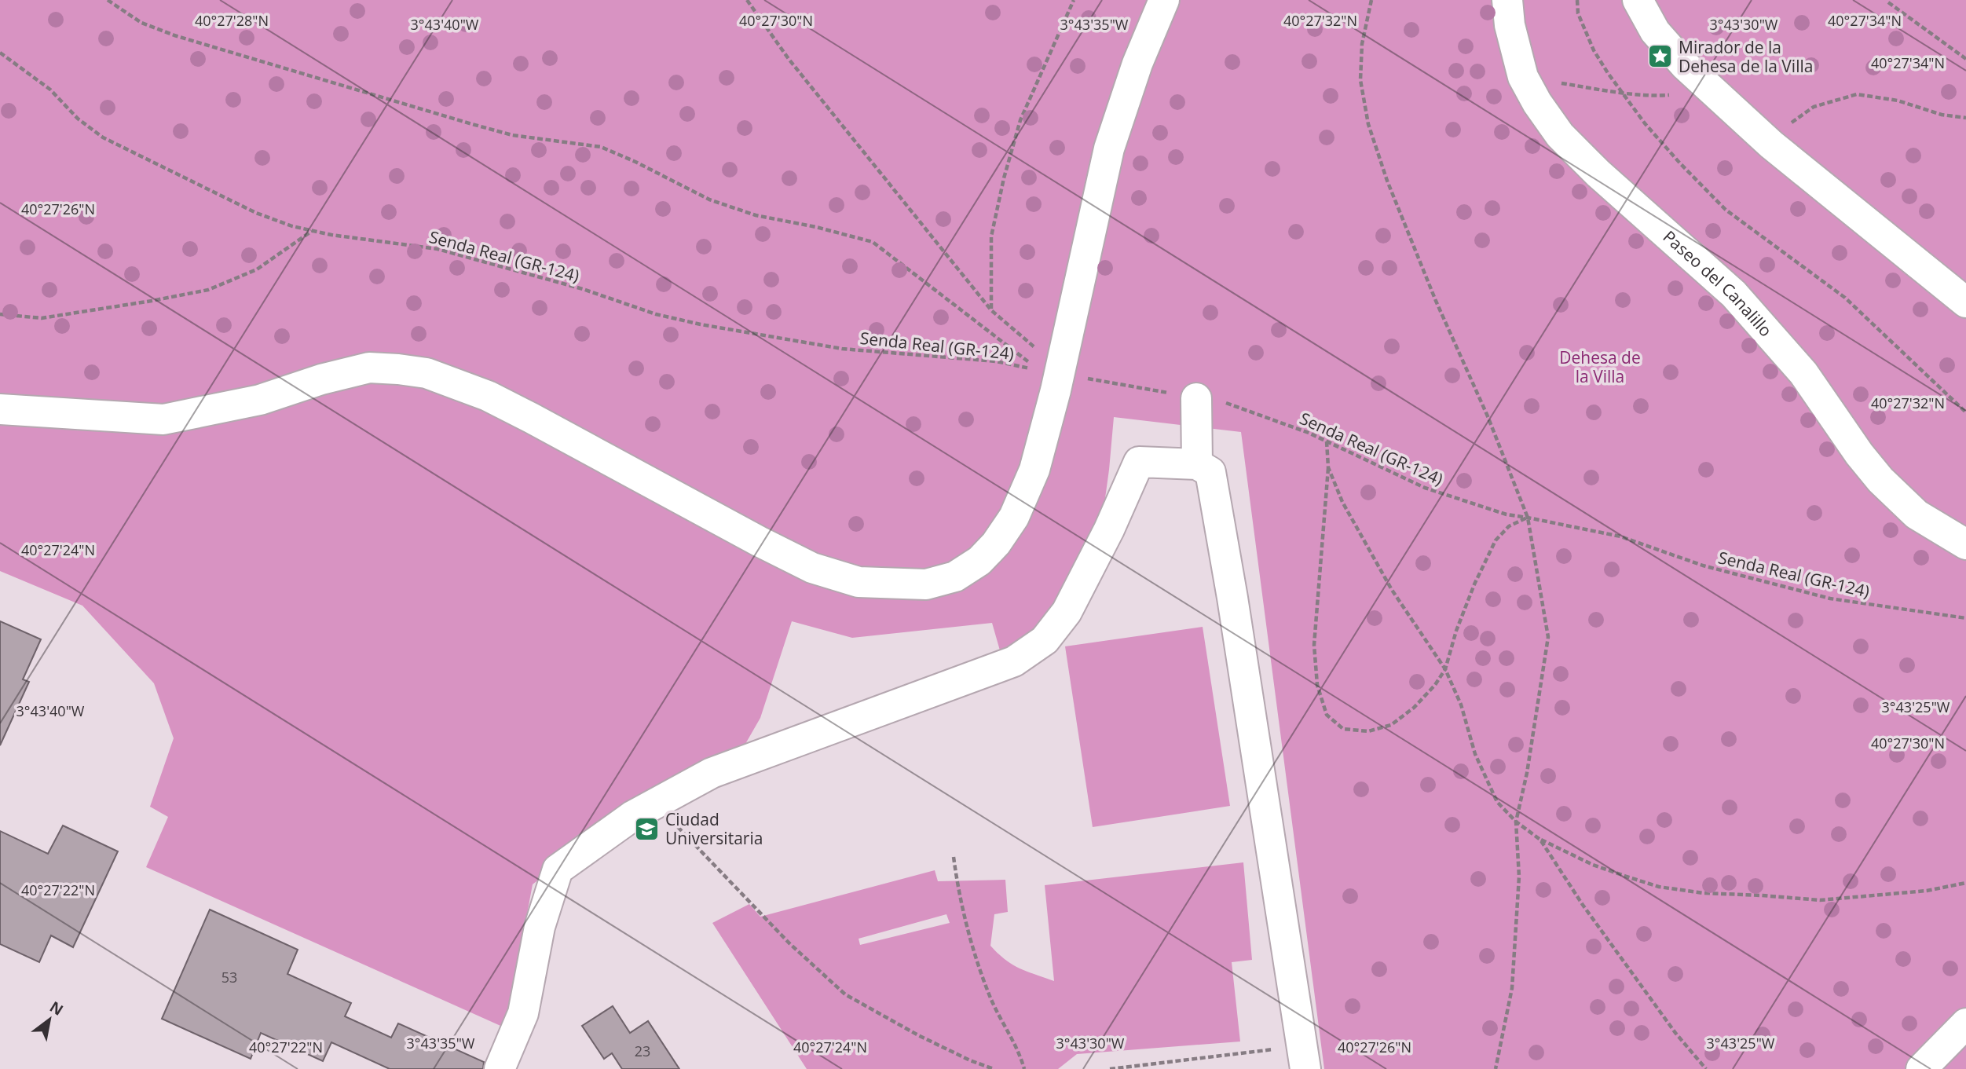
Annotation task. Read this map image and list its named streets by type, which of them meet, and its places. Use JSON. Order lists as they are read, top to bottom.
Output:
{
  "streets": {
    "street": ["Paseo del Canalillo"],
    "path": ["Senda Real (GR-124)"]
  },
  "parks": ["Dehesa de la Villa"],
  "places": {
    "place": ["Mirador de la Dehesa de la Villa"],
    "school or university": ["Ciudad Universitaria"]
  },
  "house_numbers": ["53", "23"],
  "north": "top right",
  "coordinates": [
    "40°27'28\"N",
    "40°27'30\"N",
    "40°27'32\"N",
    "40°27'34\"N",
    "3°43'40\"W",
    "3°43'35\"W",
    "3°43'30\"W",
    "40°27'26\"N",
    "40°27'24\"N",
    "3°43'25\"W",
    "40°27'22\"N"
  ]
}
